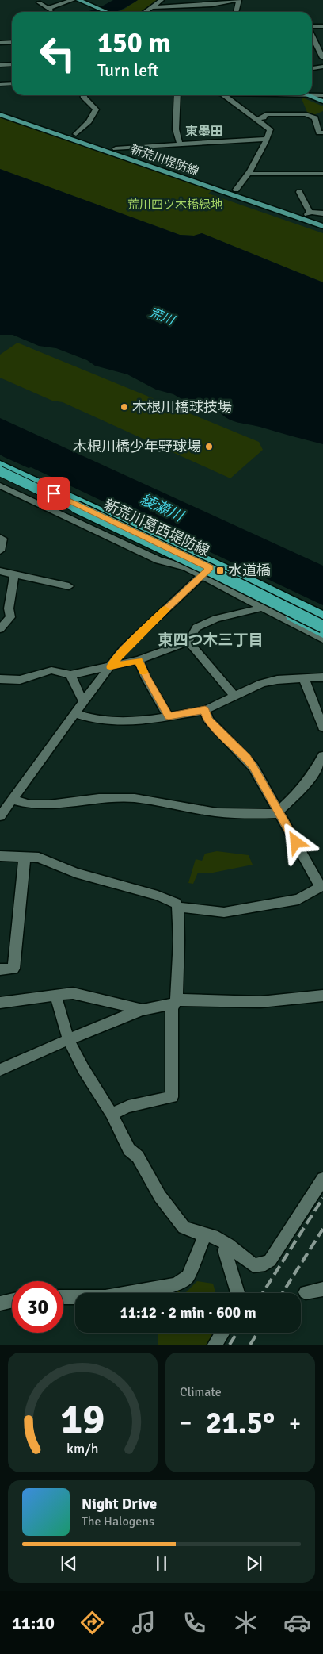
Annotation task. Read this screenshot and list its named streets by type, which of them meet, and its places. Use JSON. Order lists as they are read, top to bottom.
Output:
{
  "streets": {
    "main road": ["新荒川堤防線", "新荒川葛西堤防線"]
  },
  "districts": ["東墨田", "東四つ木三丁目"],
  "water": ["荒川", "綾瀬川"],
  "parks": ["荒川四ツ木橋緑地"],
  "places": {
    "other": ["木根川橋球技場", "木根川橋少年野球場"],
    "transit": ["水道橋"]
  },
  "page": {
    "turn": ["150 m", "Turn left"],
    "limit": "30",
    "trip": "11:12 · 2 min · 600 m",
    "tile": "Climate",
    "heat": ["−", "21.5°", "+"],
    "song": ["Night Drive", "The Halogens"],
    "tabs": "11:10",
    "gauge": ["19", "km/h"]
  }
}
